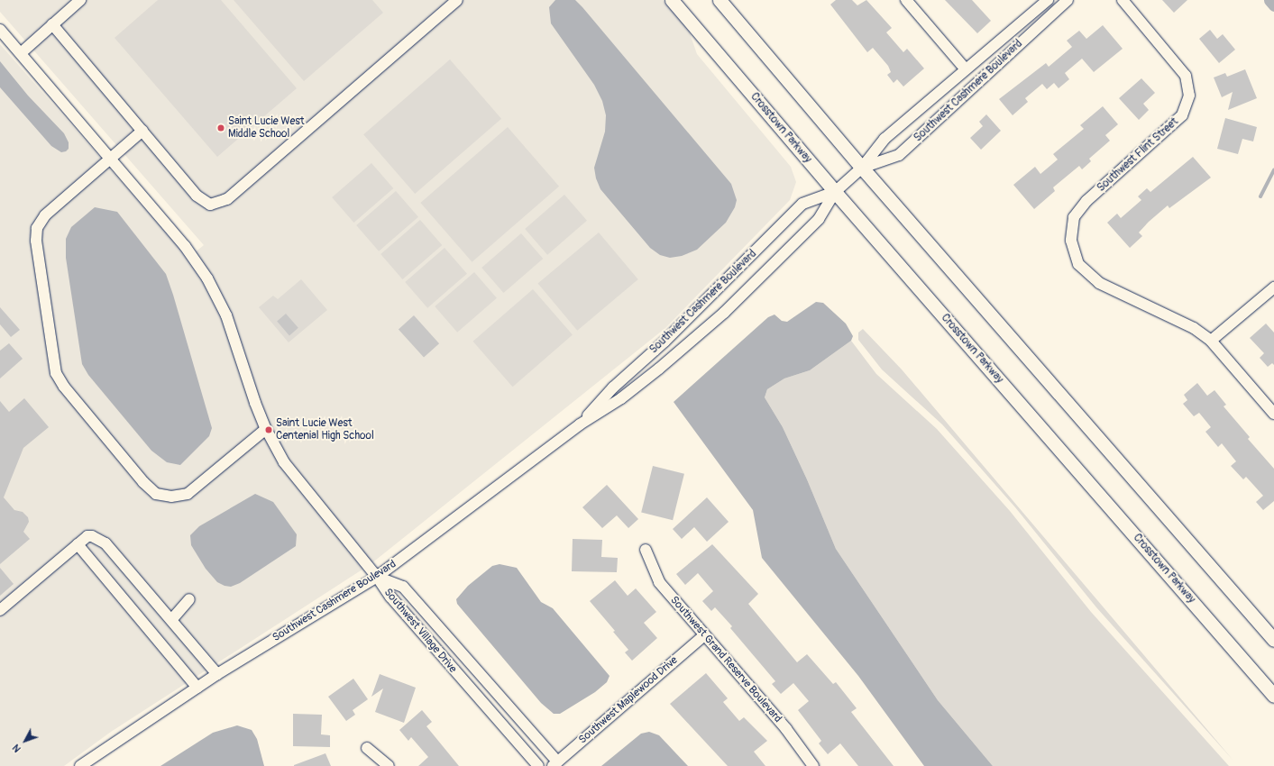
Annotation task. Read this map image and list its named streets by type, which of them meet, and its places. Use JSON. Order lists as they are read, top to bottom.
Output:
{
  "streets": {
    "main road": ["Crosstown Parkway"],
    "street": [
      "Southwest Cashmere Boulevard",
      "Southwest Flint Street",
      "Southwest Village Drive",
      "Southwest Grand Reserve Boulevard",
      "Southwest Maplewood Drive"
    ]
  },
  "crossings": [
    ["Southwest Cashmere Boulevard", "Crosstown Parkway"],
    ["Southwest Cashmere Boulevard", "Southwest Village Drive"],
    ["Southwest Village Drive", "Southwest Maplewood Drive"],
    ["Southwest Grand Reserve Boulevard", "Southwest Maplewood Drive"]
  ],
  "places": ["Saint Lucie West Middle School", "Saint Lucie West Centenial High School"],
  "north": "bottom left"
}
